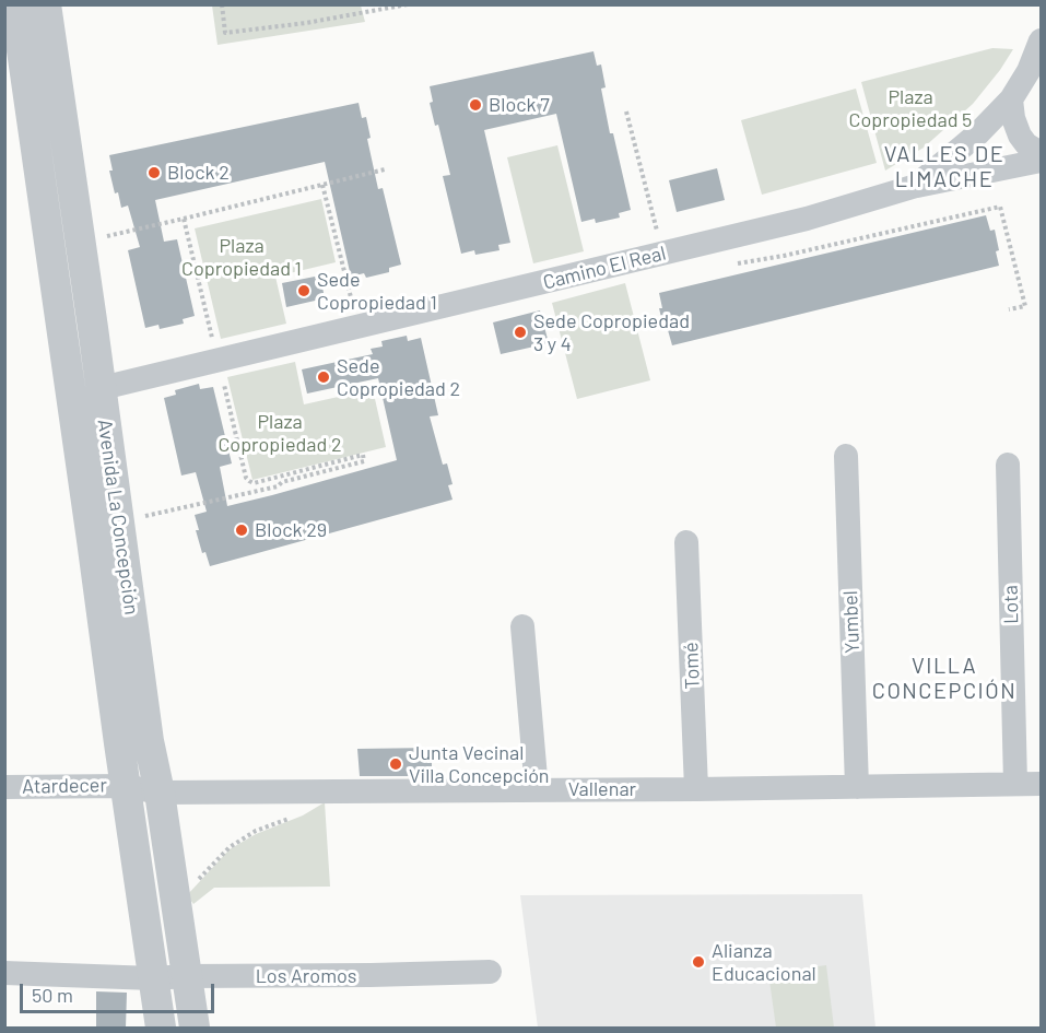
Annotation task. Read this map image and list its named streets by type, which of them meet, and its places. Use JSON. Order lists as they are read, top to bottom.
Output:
{
  "streets": {
    "street": [
      "Camino El Real",
      "Avenida La Concepción",
      "Lota",
      "Yumbel",
      "Tomé",
      "Atardecer",
      "Vallenar",
      "Los Aromos"
    ]
  },
  "crossings": [
    ["Camino El Real", "Avenida La Concepción"],
    ["Avenida La Concepción", "Atardecer"],
    ["Avenida La Concepción", "Vallenar"],
    ["Avenida La Concepción", "Los Aromos"],
    ["Lota", "Vallenar"],
    ["Yumbel", "Vallenar"],
    ["Tomé", "Vallenar"],
    ["Atardecer", "Vallenar"]
  ],
  "districts": ["VALLES DE LIMACHE", "VILLA CONCEPCIÓN"],
  "parks": ["Plaza Copropiedad 5", "Plaza Copropiedad 1", "Plaza Copropiedad 2"],
  "places": [
    "Block 7",
    "Block 2",
    "Sede Copropiedad 1",
    "Sede Copropiedad 3 y 4",
    "Sede Copropiedad 2",
    "Block 29",
    "Junta Vecinal Villa Concepción",
    "Alianza Educacional"
  ],
  "scale_bar": "50 m"
}
